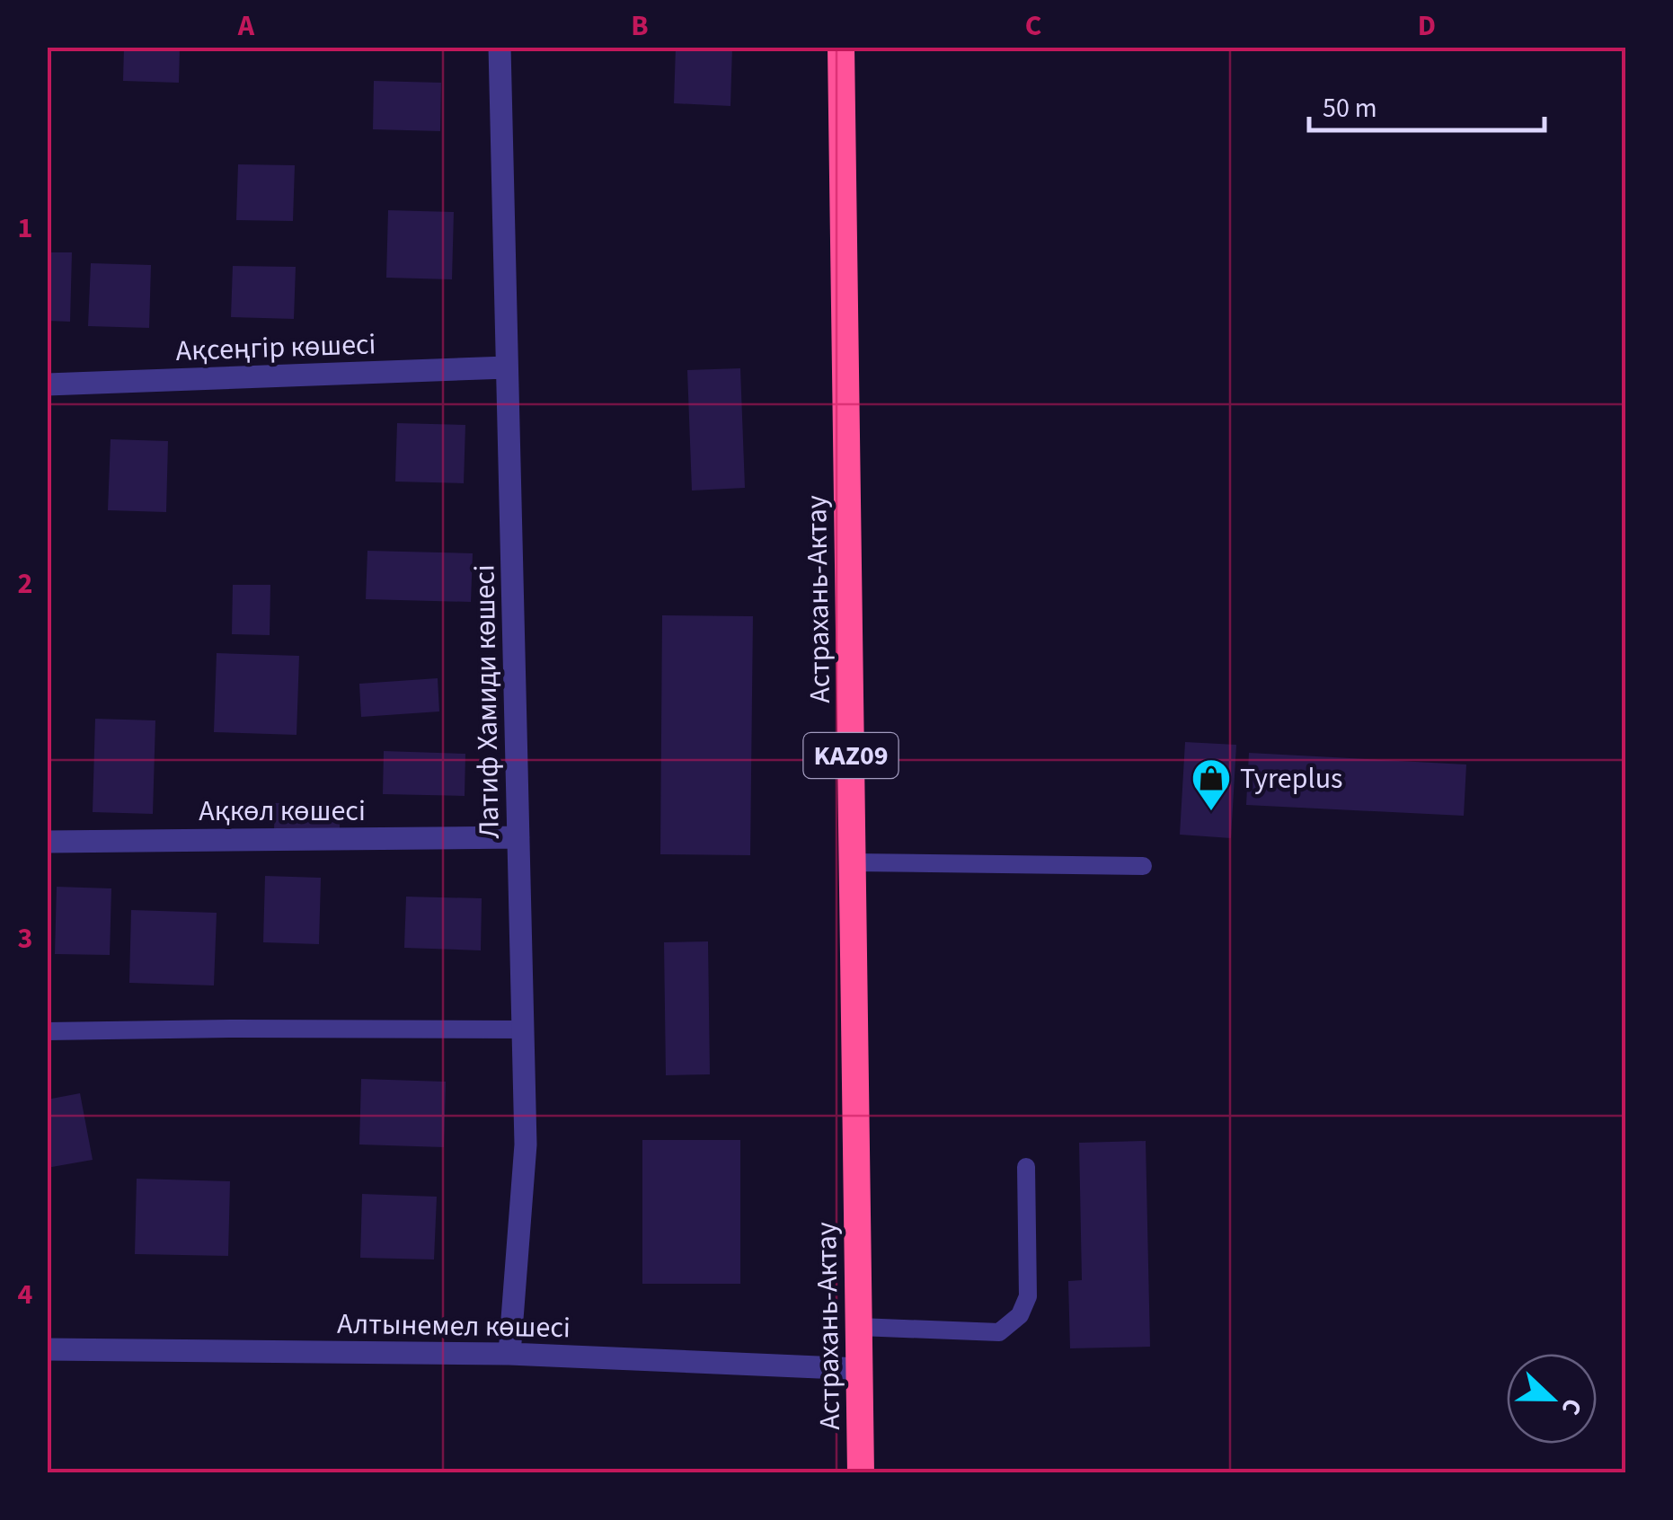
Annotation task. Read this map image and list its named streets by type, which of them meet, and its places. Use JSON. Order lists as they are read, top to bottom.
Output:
{
  "streets": {
    "highway": ["Астрахань-Актау", "KAZ09"],
    "street": [
      "Ақсеңгір көшесі",
      "Латиф Хамиди көшесі",
      "Ақкөл көшесі",
      "Алтынемел көшесі"
    ]
  },
  "crossings": [
    ["Ақсеңгір көшесі", "Латиф Хамиди көшесі"],
    ["Астрахань-Актау", "Алтынемел көшесі"],
    ["Латиф Хамиди көшесі", "Ақкөл көшесі"],
    ["Латиф Хамиди көшесі", "Алтынемел көшесі"]
  ],
  "places": {
    "shop": ["Tyreplus"]
  },
  "scale_bar": "50 m",
  "north": "right",
  "grid": {
    "columns": [
      "A",
      "B",
      "C",
      "D"
    ],
    "rows": [
      "1",
      "2",
      "3",
      "4"
    ]
  }
}
